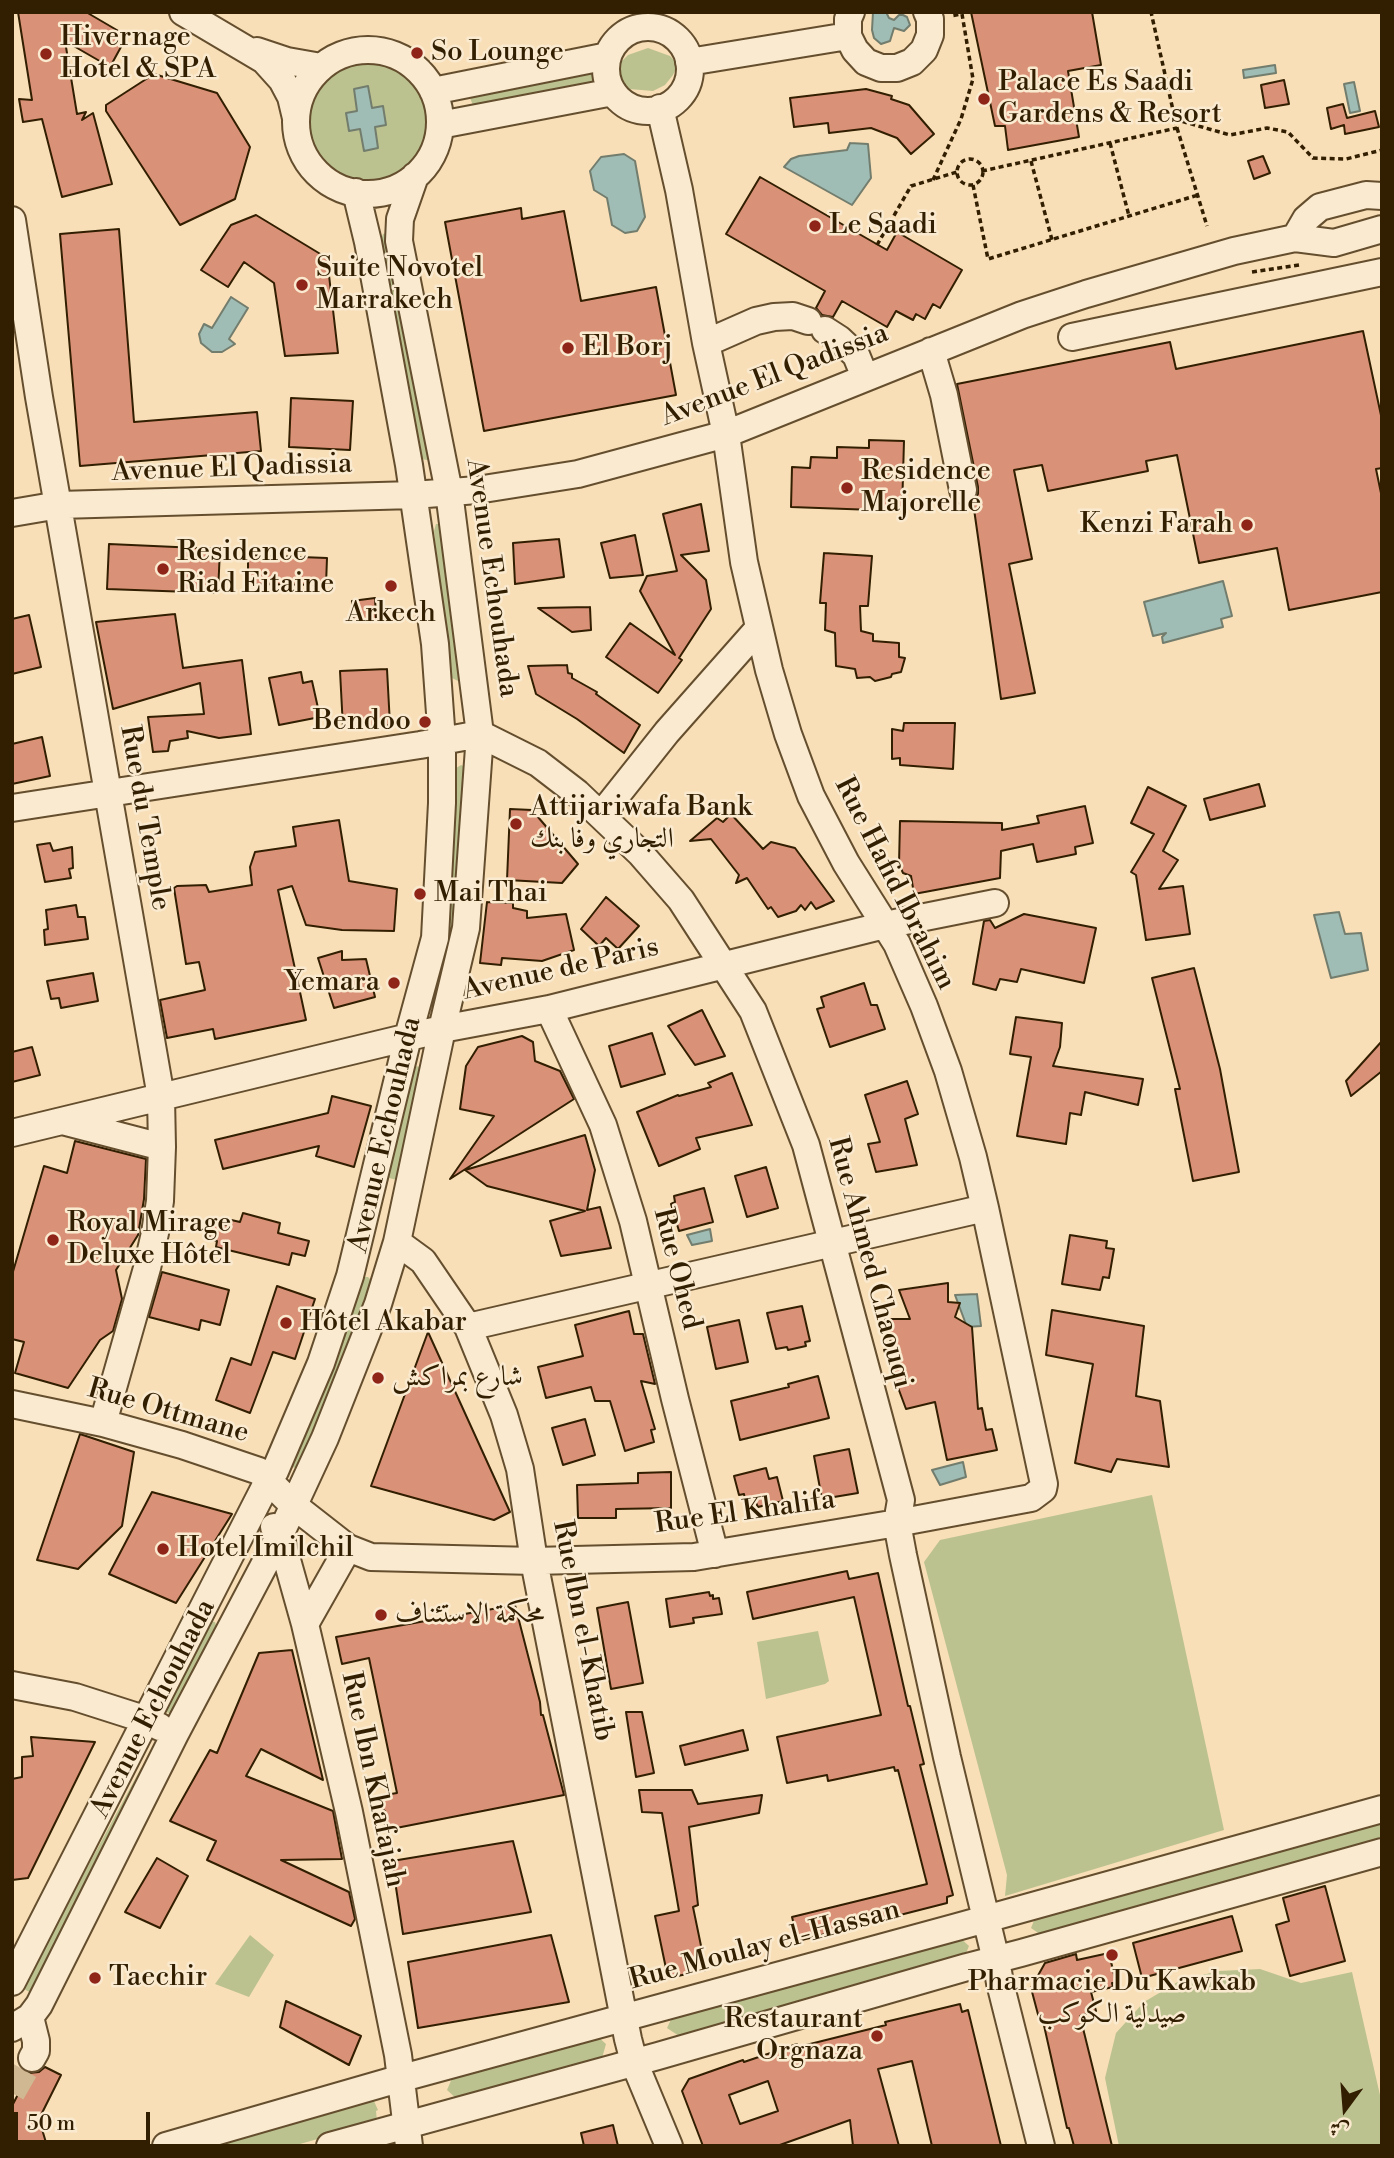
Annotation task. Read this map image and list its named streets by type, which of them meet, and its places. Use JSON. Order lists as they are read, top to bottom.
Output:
{
  "streets": {
    "street": [
      "Avenue El Qadissia",
      "Avenue Echouhada",
      "Rue du Temple",
      "Rue Hafid Ibrahim",
      "Avenue de Paris",
      "Rue Ahmed Chaouqi",
      "Rue Ohed",
      "Rue Ottmane",
      "Rue El Khalifa",
      "Rue Ibn el-Khatib",
      "Rue Ibn Khafajah",
      "Rue Moulay el-Hassan"
    ]
  },
  "crossings": [
    ["Avenue El Qadissia", "Avenue Echouhada"],
    ["Avenue El Qadissia", "Rue du Temple"],
    ["Avenue El Qadissia", "Rue Hafid Ibrahim"],
    ["Avenue Echouhada", "Avenue de Paris"],
    ["Avenue Echouhada", "Rue Ahmed Chaouqi"],
    ["Avenue Echouhada", "Rue Ottmane"],
    ["Avenue Echouhada", "Rue El Khalifa"],
    ["Avenue Echouhada", "Rue Ibn el-Khatib"],
    ["Avenue Echouhada", "Rue Ibn Khafajah"],
    ["Rue du Temple", "Avenue de Paris"],
    ["Rue du Temple", "Rue Ottmane"],
    ["Rue Hafid Ibrahim", "Avenue de Paris"],
    ["Rue Hafid Ibrahim", "Rue El Khalifa"],
    ["Avenue de Paris", "Rue Ahmed Chaouqi"],
    ["Avenue de Paris", "Rue Ohed"],
    ["Rue Ahmed Chaouqi", "Rue El Khalifa"],
    ["Rue Ahmed Chaouqi", "Rue Moulay el-Hassan"],
    ["Rue Ohed", "Rue El Khalifa"],
    ["Rue Ottmane", "Rue El Khalifa"],
    ["Rue El Khalifa", "Rue Ibn el-Khatib"],
    ["Rue Ibn el-Khatib", "Rue Moulay el-Hassan"],
    ["Rue Ibn Khafajah", "Rue Moulay el-Hassan"]
  ],
  "places": [
    "So Lounge",
    "Hivernage Hotel & SPA",
    "Palace Es Saadi Gardens & Resort",
    "Le Saadi",
    "Suite Novotel Marrakech",
    "El Borj",
    "Residence Majorelle",
    "Kenzi Farah",
    "Residence Riad Eitaine",
    "Arkech",
    "Bendoo",
    "Attijariwafa Bank التجاري وفا بنك",
    "Mai Thai",
    "Yemara",
    "Royal Mirage Deluxe Hôtel",
    "Hôtel Akabar",
    "شارع بمراكش",
    "Hotel Imilchil",
    "محكمة الاستئناف",
    "Pharmacie Du Kawkab صيدلية الكوكب",
    "Taechir",
    "Restaurant Orgnaza"
  ],
  "scale_bar": "50 m",
  "north": "bottom"
}
